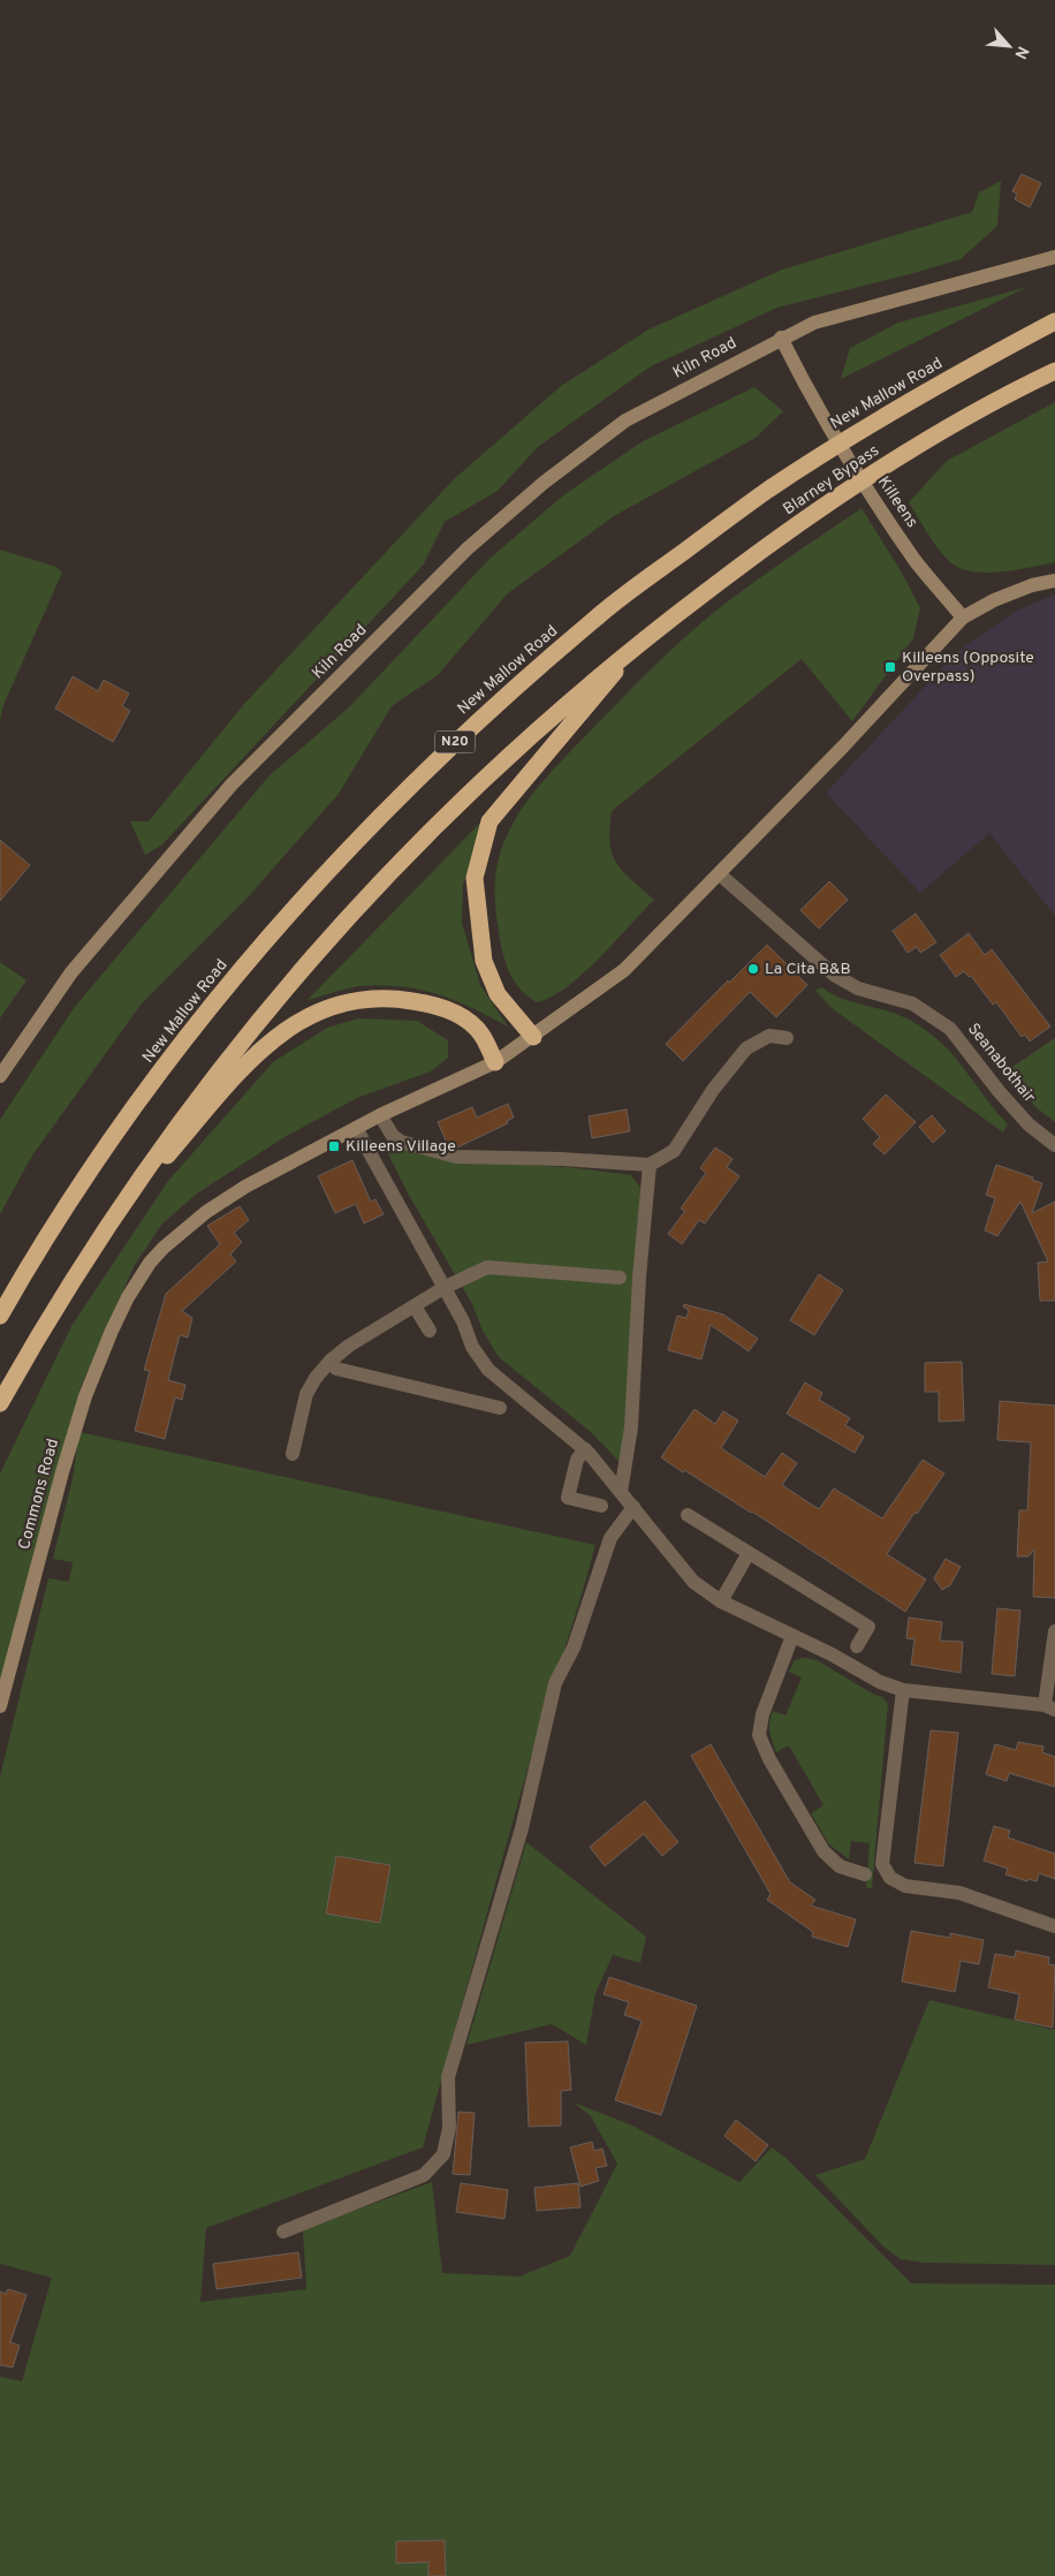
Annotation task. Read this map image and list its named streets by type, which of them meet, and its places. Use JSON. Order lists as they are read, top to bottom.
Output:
{
  "streets": {
    "highway": ["New Mallow Road", "Blarney Bypass", "N20"],
    "street": [
      "Kiln Road",
      "Killeens",
      "Seanabothair",
      "Commons Road"
    ]
  },
  "crossings": [
    ["Kiln Road", "Killeens"],
    ["Blarney Bypass", "N20"],
    ["Killeens", "Commons Road"],
    ["N20", "Commons Road"],
    ["Seanabothair", "Commons Road"]
  ],
  "places": {
    "transit": ["Killeens (Opposite Overpass)", "Killeens Village"],
    "other": ["La Cita B&B"]
  },
  "north": "bottom right"
}
